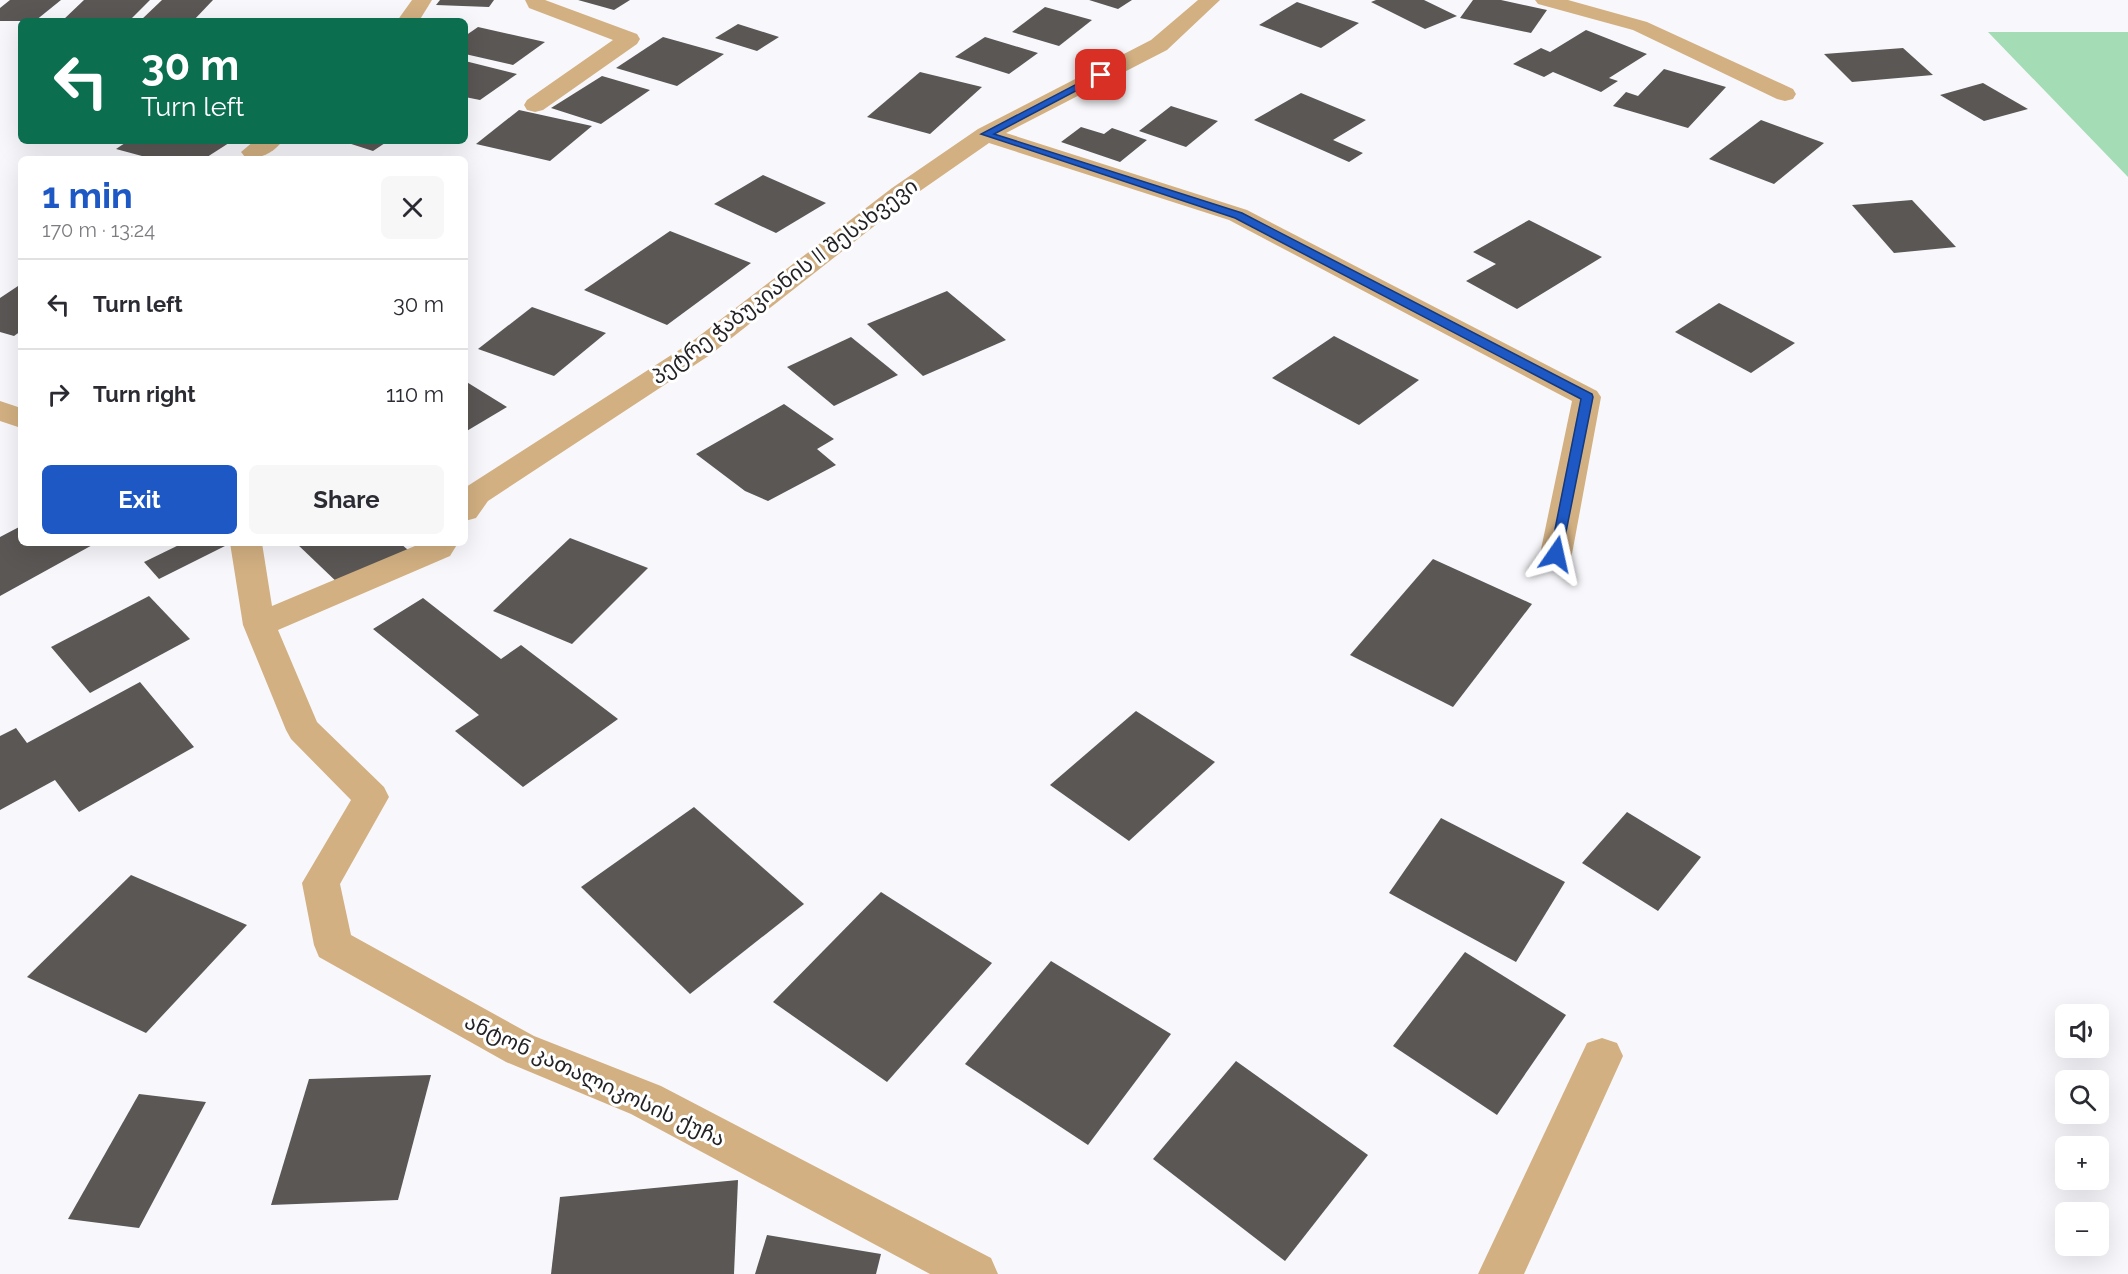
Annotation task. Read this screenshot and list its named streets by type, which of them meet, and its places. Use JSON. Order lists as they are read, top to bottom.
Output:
{
  "streets": {
    "street": ["პეტრე ჭაბუკიანის II შესახვევი", "ანტონ კათალიკოსის ქუჩა"]
  },
  "page": {
    "turn": ["30 m", "Turn left"],
    "heading": ["1 min", "170 m · 13:24"],
    "list": [
      {
        "name": "Turn left",
        "value": "30 m"
      },
      {
        "name": "Turn right",
        "value": "110 m"
      }
    ],
    "buttons": ["Exit", "Share"],
    "map_buttons": ["+", "−"]
  }
}
